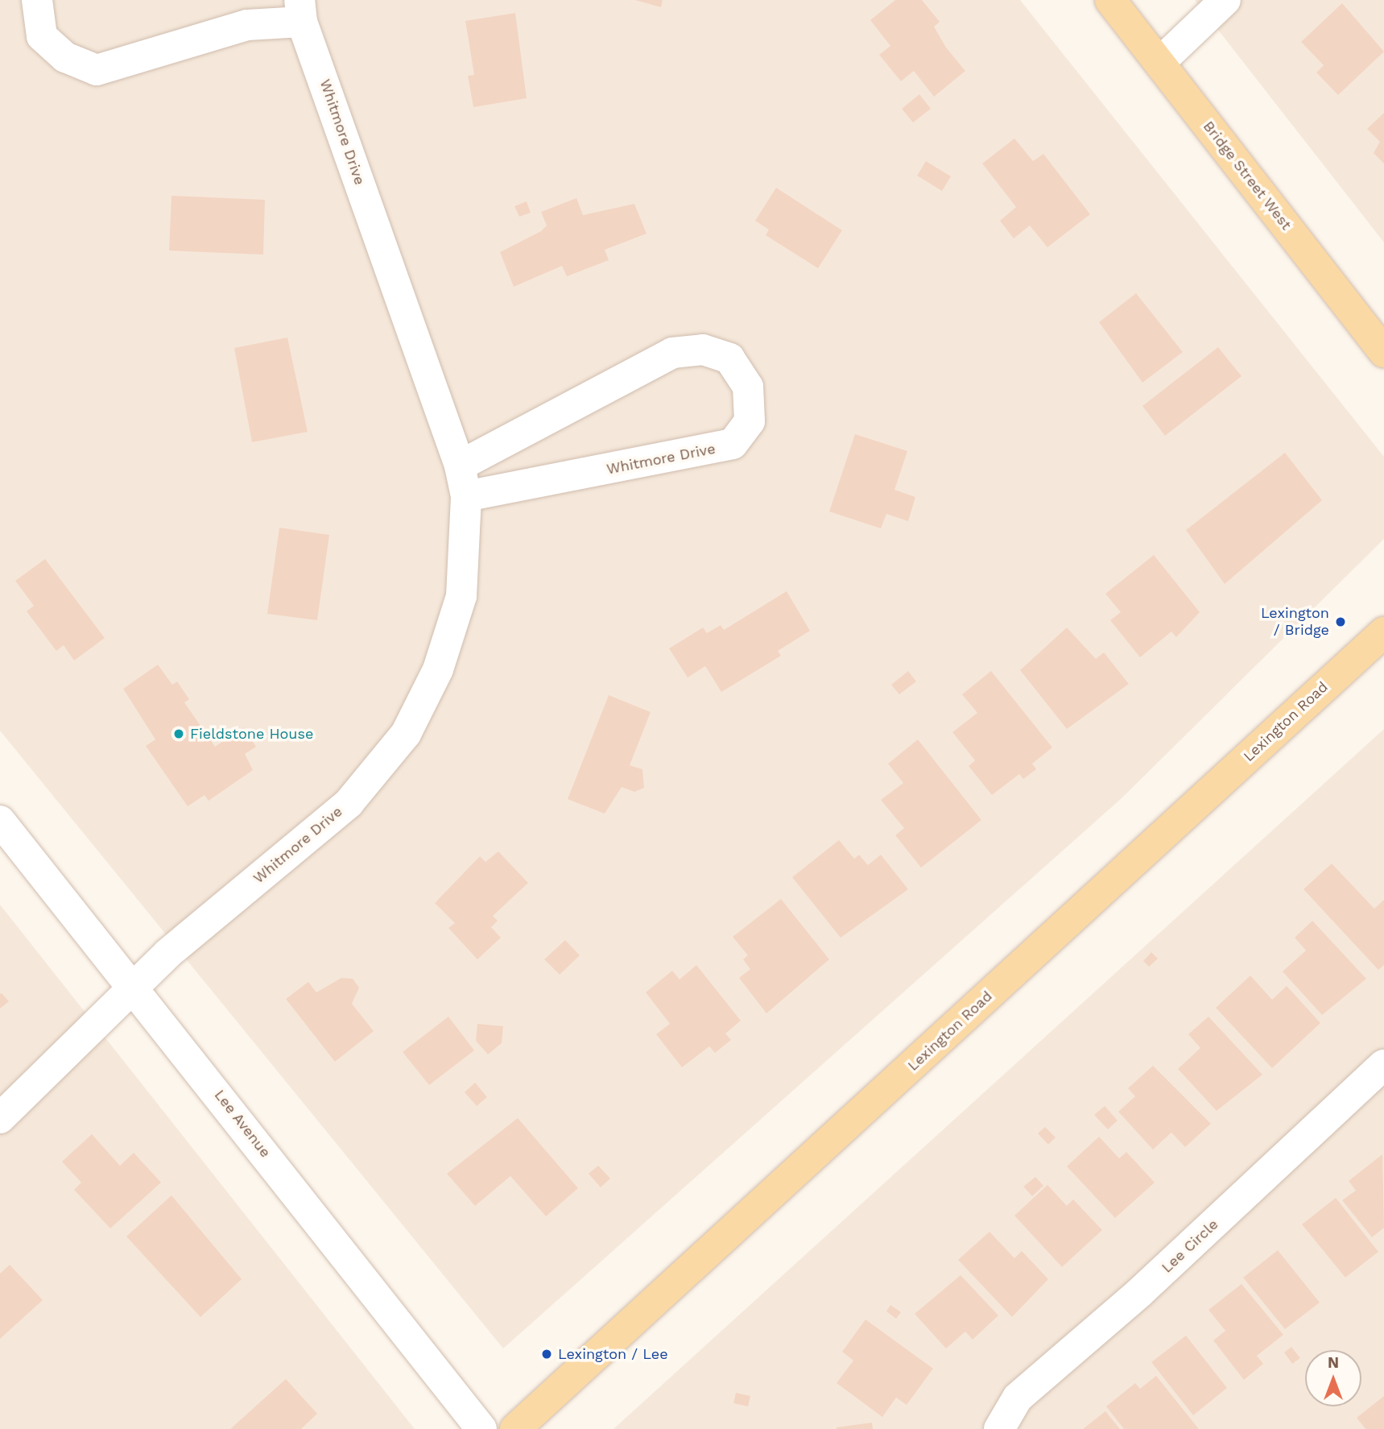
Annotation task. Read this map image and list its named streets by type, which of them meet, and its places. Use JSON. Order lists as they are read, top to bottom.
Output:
{
  "streets": {
    "main road": ["Bridge Street West", "Lexington Road"],
    "street": ["Whitmore Drive", "Lee Avenue", "Lee Circle"]
  },
  "crossings": [
    ["Whitmore Drive", "Lee Avenue"]
  ],
  "places": ["Lexington / Bridge", "Fieldstone House", "Lexington / Lee"],
  "north": "top"
}
